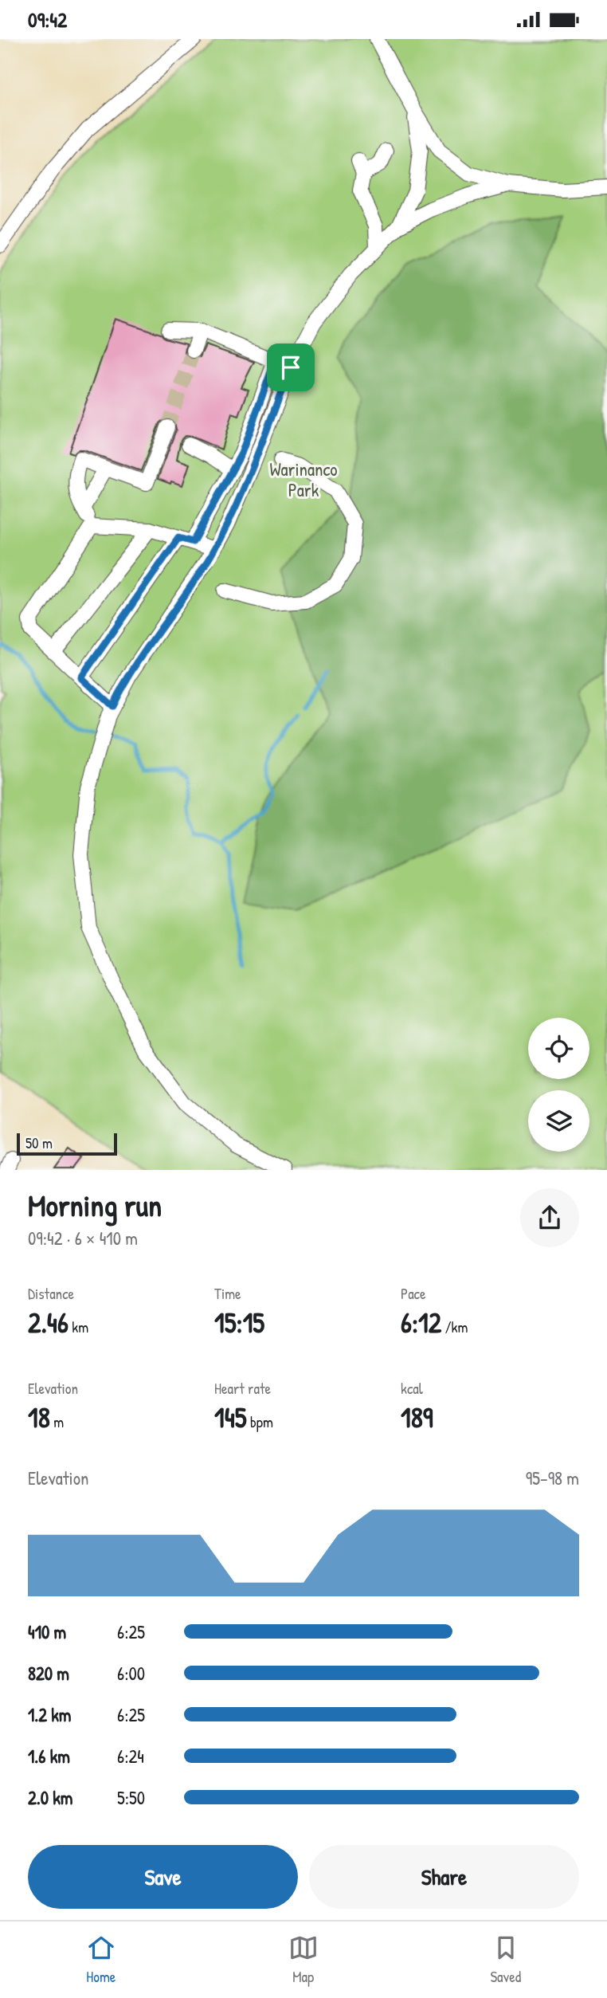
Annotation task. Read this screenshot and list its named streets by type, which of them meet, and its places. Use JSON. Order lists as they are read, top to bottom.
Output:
{
  "parks": ["Warinanco Park"],
  "scale_bar": "50 m",
  "page": {
    "status": "09:42",
    "scale": "50 m",
    "heading": ["Morning run", "09:42 · 6 × 410 m"],
    "stats": [
      ["Distance", "2.46 km"],
      ["Time", "15:15"],
      ["Pace", "6:12 /km"],
      ["Elevation", "18 m"],
      ["Heart rate", "145 bpm"],
      ["kcal", "189"]
    ],
    "chart": ["Elevation", "95–98 m"],
    "list": [
      {
        "name": "410 m",
        "note": "6:25"
      },
      {
        "name": "820 m",
        "note": "6:00"
      },
      {
        "name": "1.2 km",
        "note": "6:25"
      },
      {
        "name": "1.6 km",
        "note": "6:24"
      },
      {
        "name": "2.0 km",
        "note": "5:50"
      }
    ],
    "buttons": ["Save", "Share"],
    "tabs": ["Home", "Map", "Saved"]
  }
}
